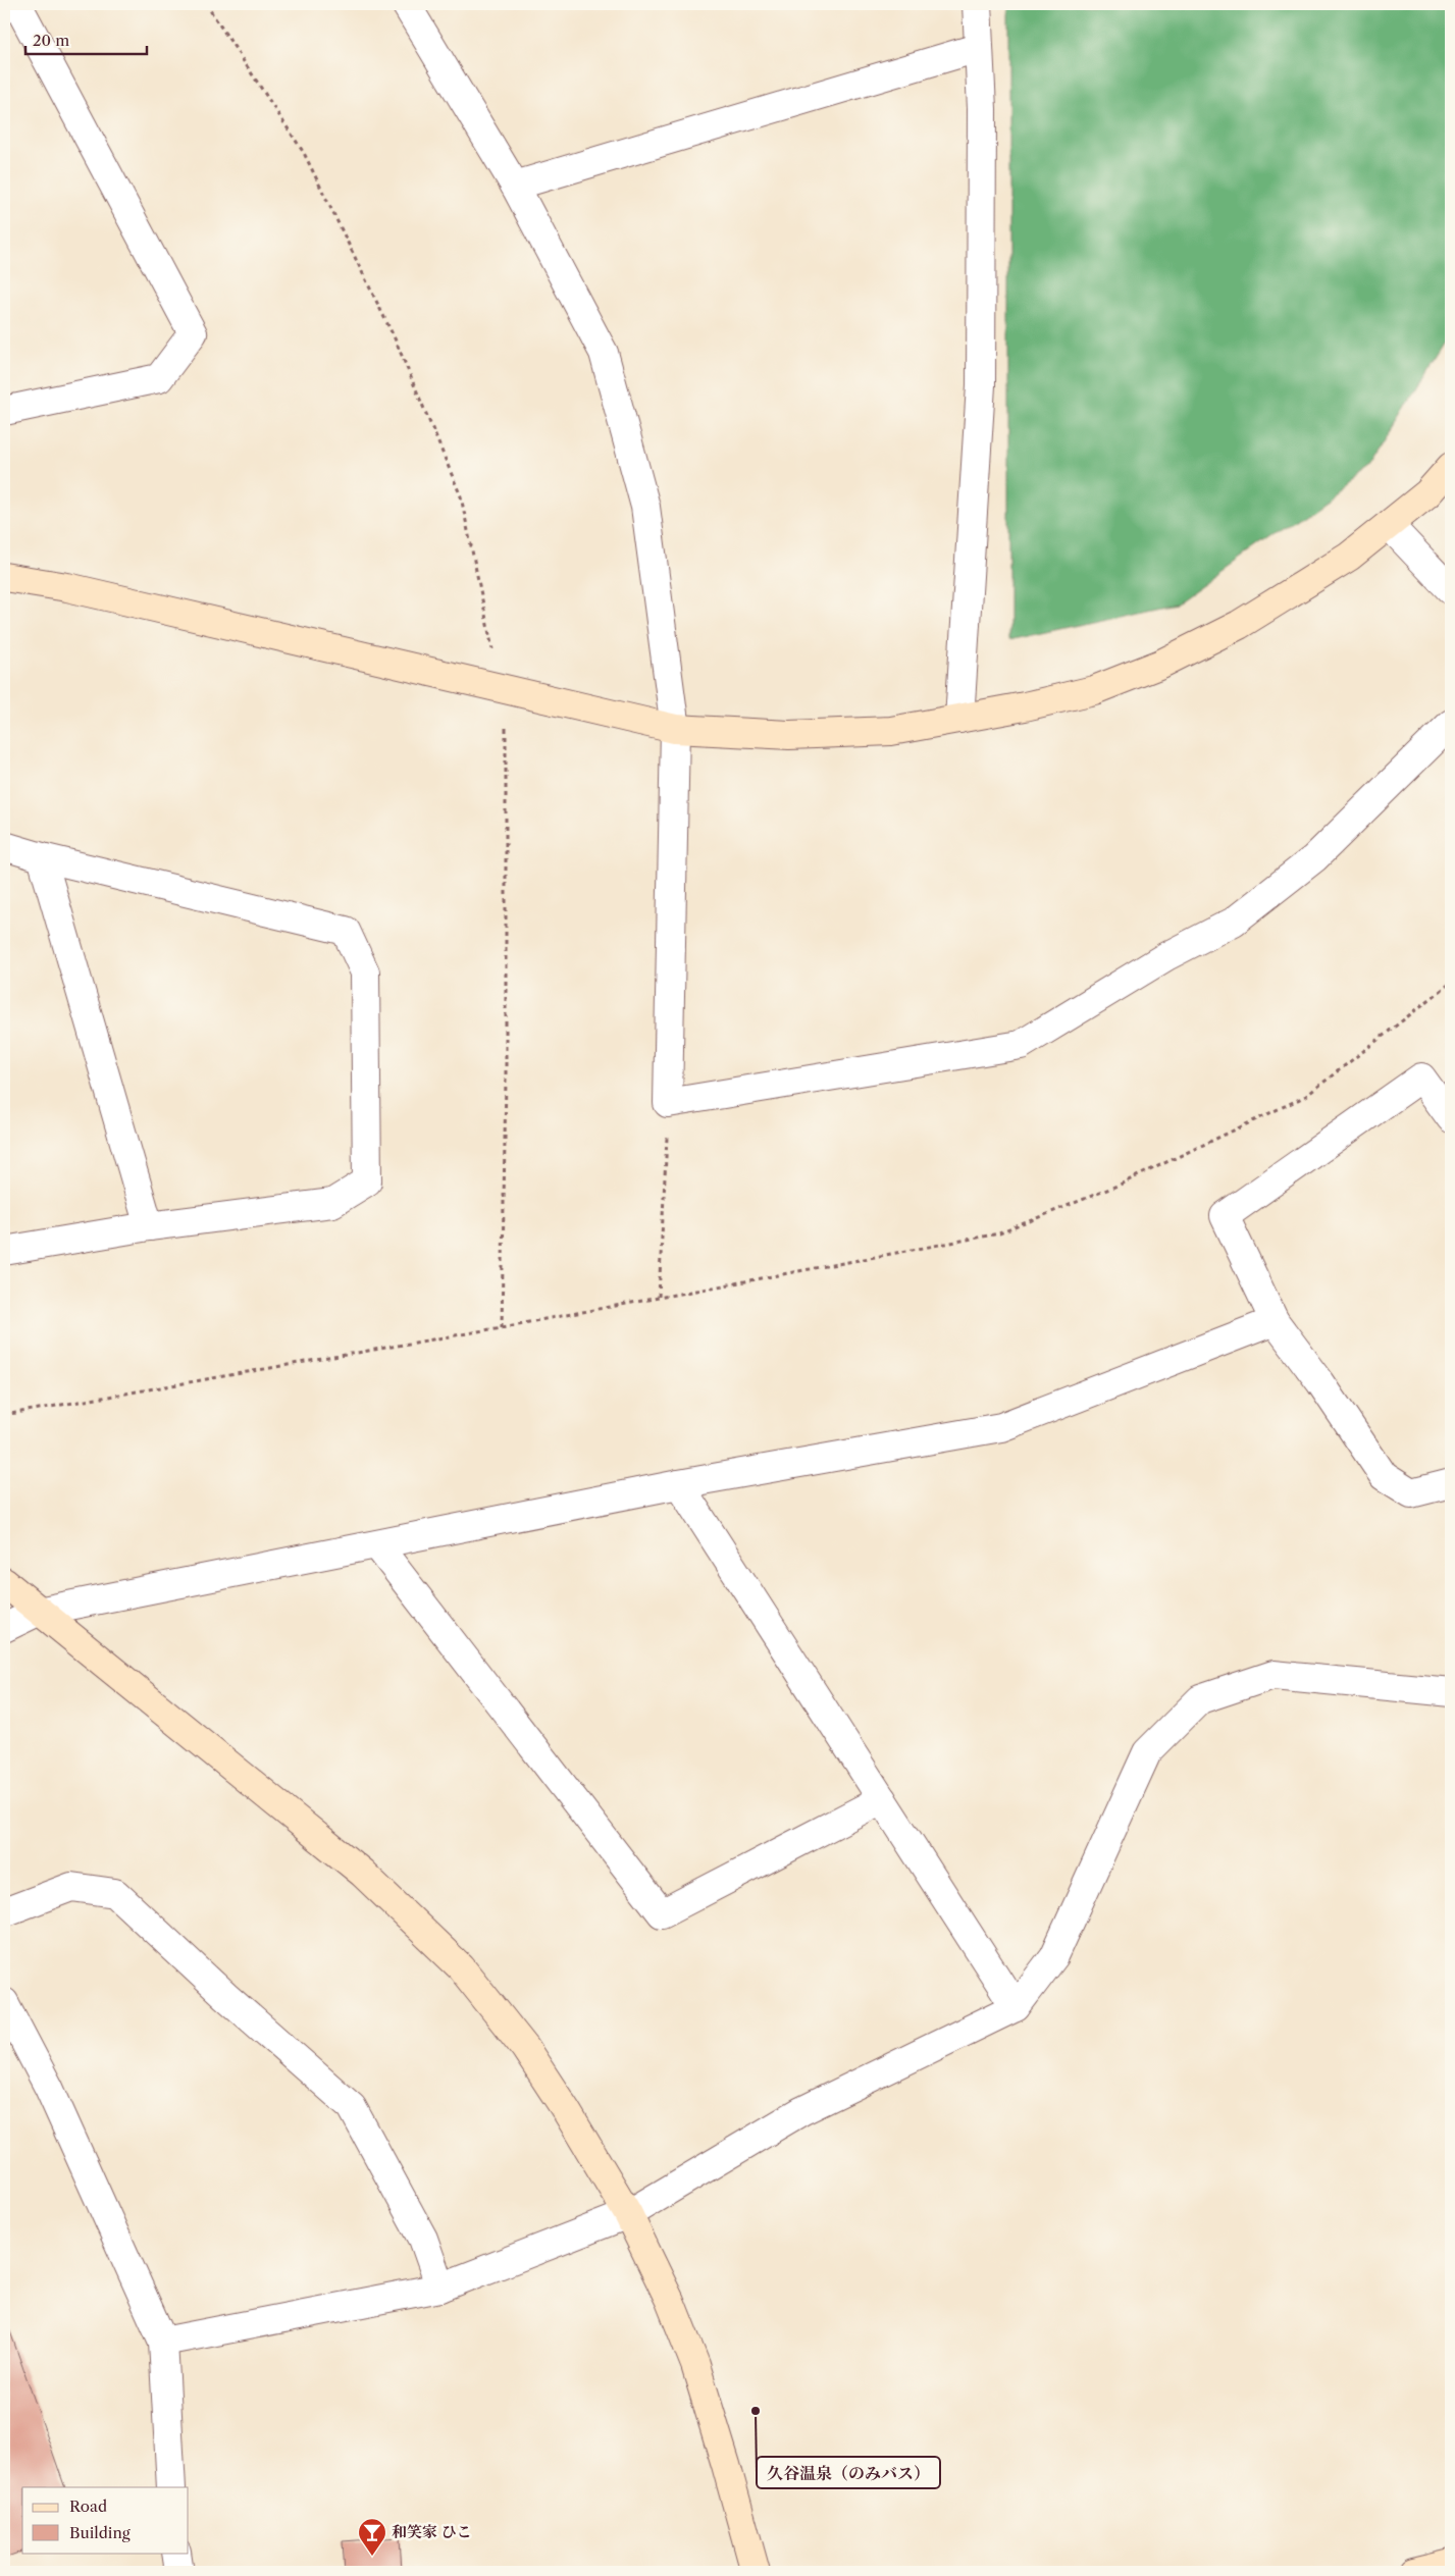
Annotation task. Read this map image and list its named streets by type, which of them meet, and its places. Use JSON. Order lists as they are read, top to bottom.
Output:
{
  "places": {
    "other": ["久谷温泉（のみバス）"],
    "bar": ["和笑家 ひこ"]
  },
  "legend": ["Road", "Building"],
  "scale_bar": "20 m"
}
